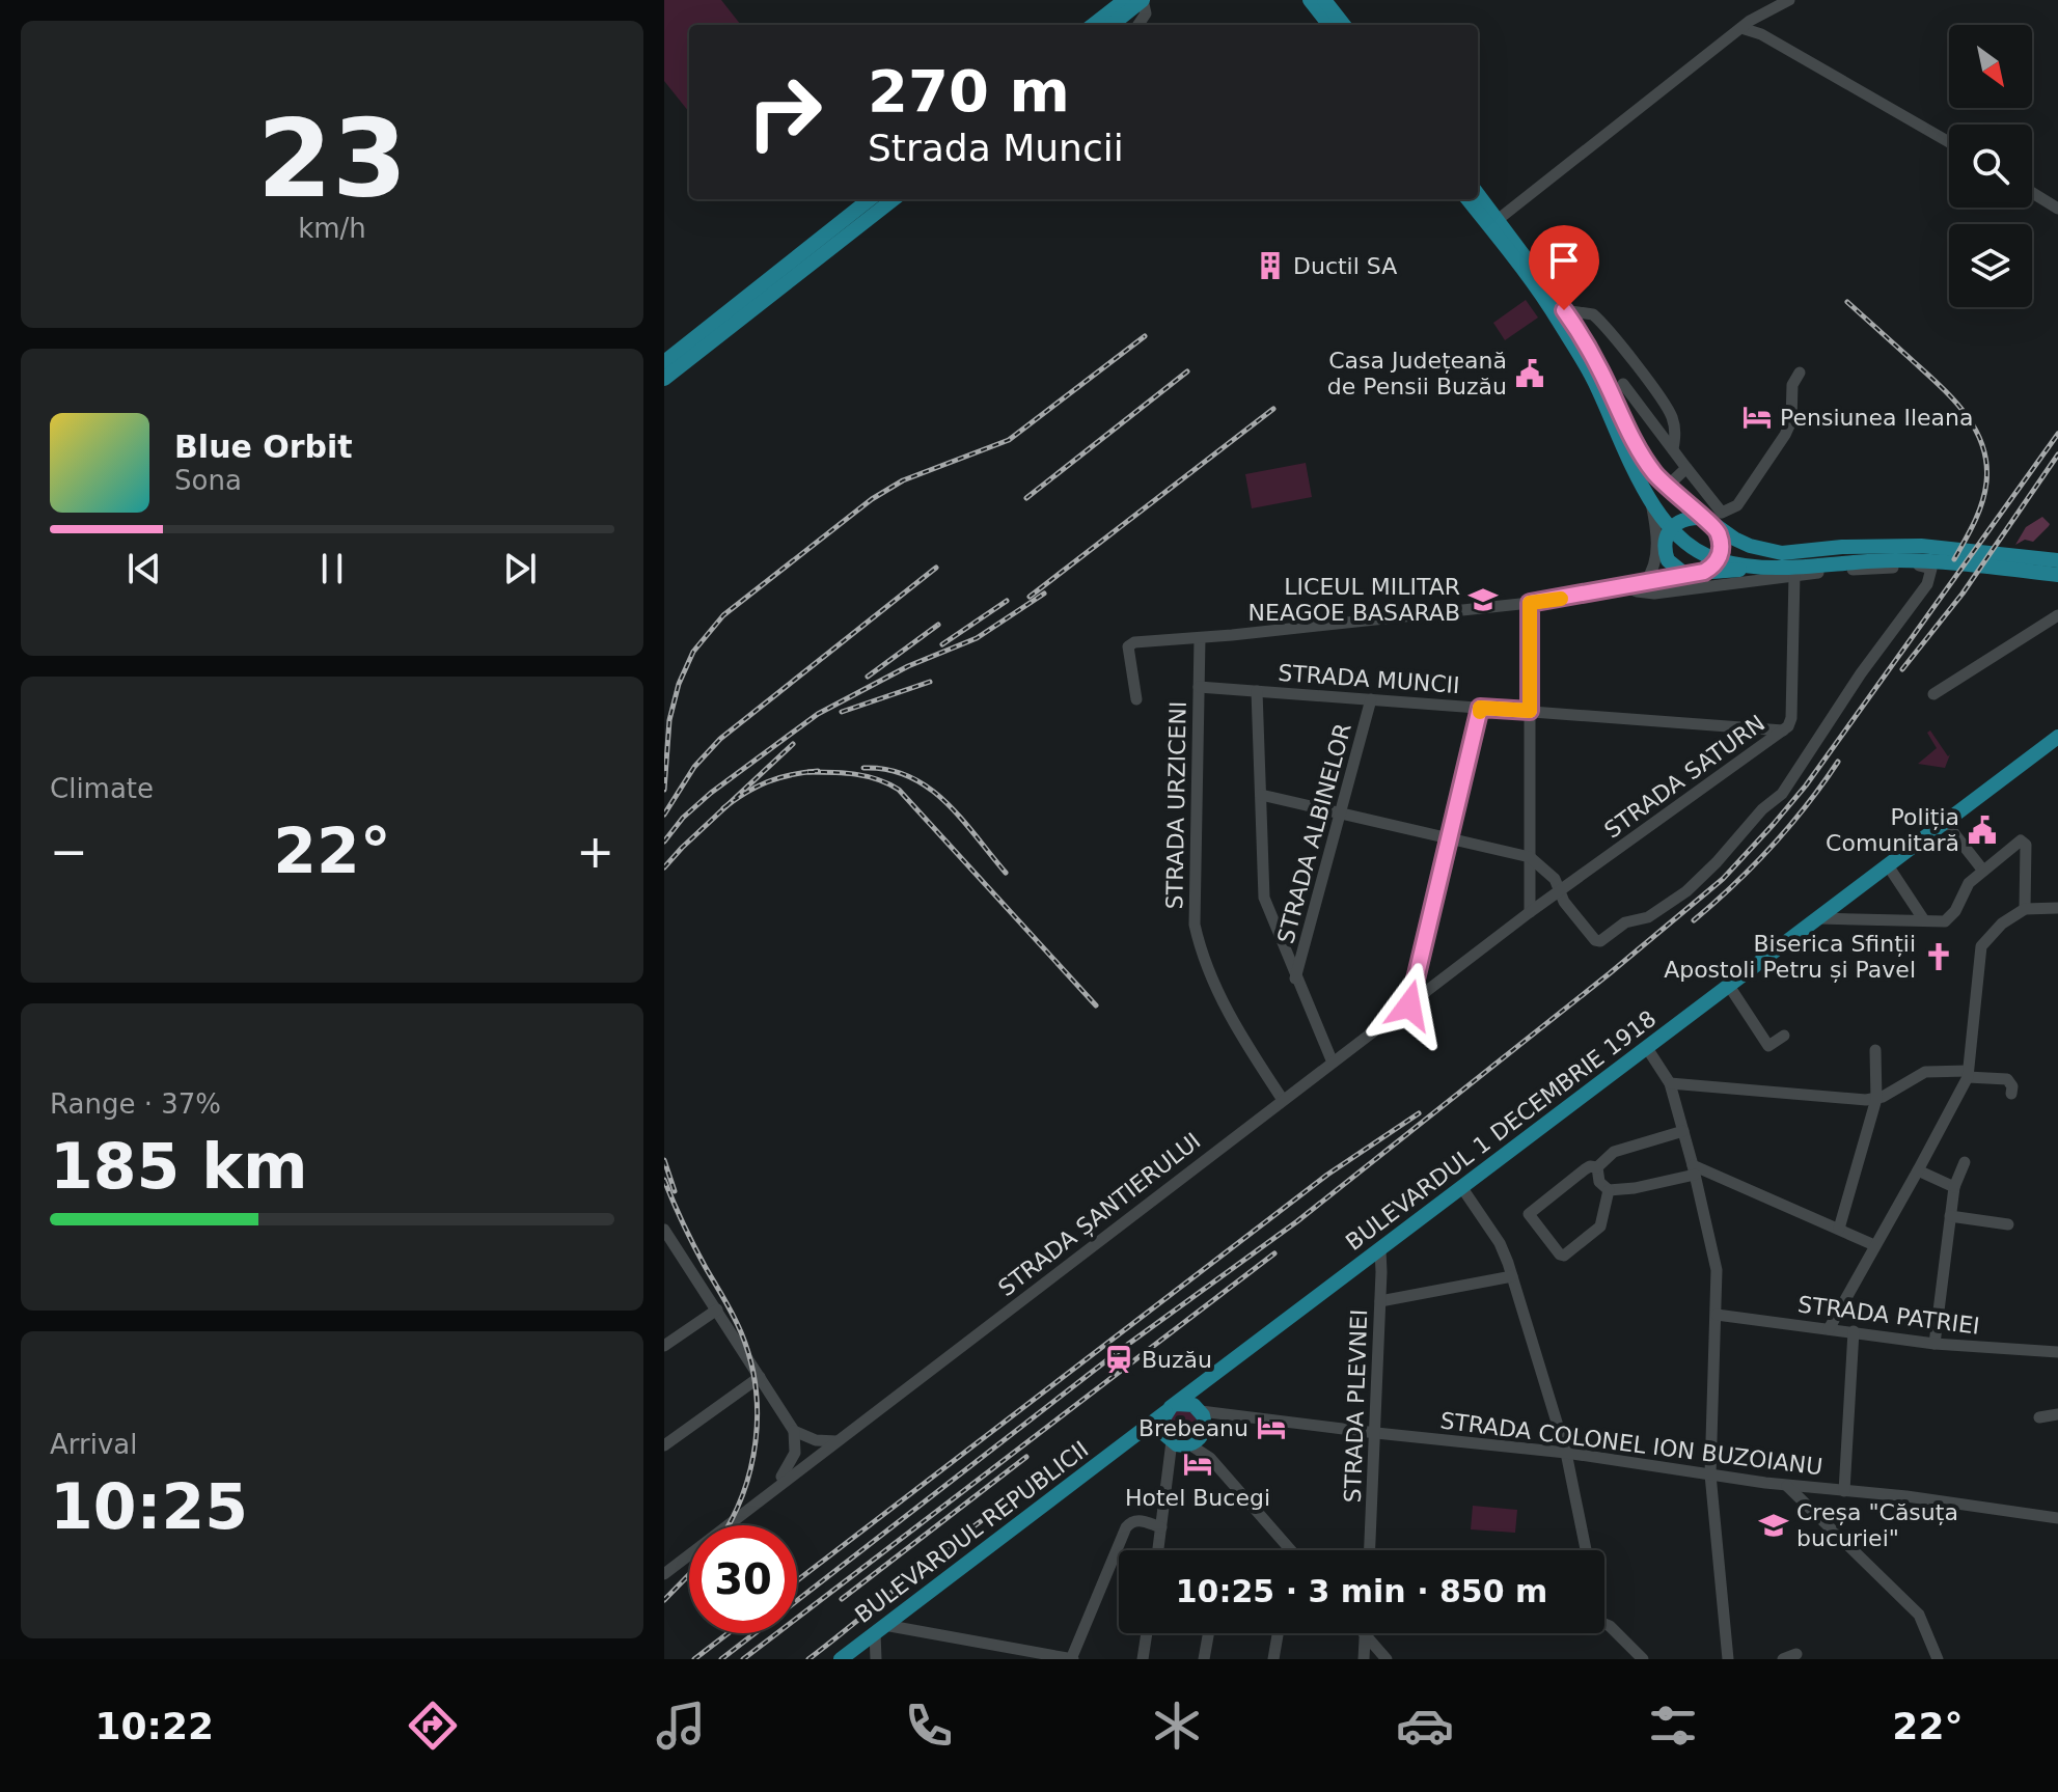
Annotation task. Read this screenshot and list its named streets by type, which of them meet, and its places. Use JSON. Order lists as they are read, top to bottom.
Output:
{
  "streets": {
    "main road": ["BULEVARDUL 1 DECEMBRIE 1918", "BULEVARDUL REPUBLICII"],
    "street": [
      "STRADA MUNCII",
      "STRADA SATURN",
      "STRADA URZICENI",
      "STRADA ALBINELOR",
      "STRADA ȘANTIERULUI",
      "STRADA PATRIEI",
      "STRADA PLEVNEI",
      "STRADA COLONEL ION BUZOIANU"
    ]
  },
  "crossings": [
    ["STRADA MUNCII", "STRADA SATURN"],
    ["STRADA MUNCII", "STRADA URZICENI"],
    ["STRADA MUNCII", "STRADA ALBINELOR"],
    ["STRADA SATURN", "STRADA ȘANTIERULUI"],
    ["STRADA URZICENI", "STRADA ȘANTIERULUI"],
    ["BULEVARDUL 1 DECEMBRIE 1918", "STRADA PLEVNEI"],
    ["BULEVARDUL 1 DECEMBRIE 1918", "STRADA COLONEL ION BUZOIANU"],
    ["BULEVARDUL 1 DECEMBRIE 1918", "BULEVARDUL REPUBLICII"],
    ["STRADA PLEVNEI", "STRADA COLONEL ION BUZOIANU"],
    ["STRADA COLONEL ION BUZOIANU", "BULEVARDUL REPUBLICII"]
  ],
  "places": {
    "building": ["Ductil SA"],
    "public building": ["Casa Județeană de Pensii Buzău", "Poliția Comunitară"],
    "hotel": ["Pensiunea Ileana", "Brebeanu", "Hotel Bucegi"],
    "school or university": ["LICEUL MILITAR NEAGOE BASARAB", "Creșa \"Căsuța bucuriei\""],
    "church": ["Biserica Sfinții Apostoli Petru și Pavel"],
    "station": ["Buzău"]
  },
  "north": "bottom right",
  "page": {
    "tile": [
      ["23", "km/h"],
      "Climate",
      ["Range · 37%", "185 km"],
      ["Arrival", "10:25"]
    ],
    "turn": ["270 m", "Strada Muncii"],
    "song": ["Blue Orbit", "Sona"],
    "heat": ["−", "22°", "+"],
    "limit": "30",
    "trip": "10:25 · 3 min · 850 m",
    "tabs": ["10:22", "22°"]
  }
}
